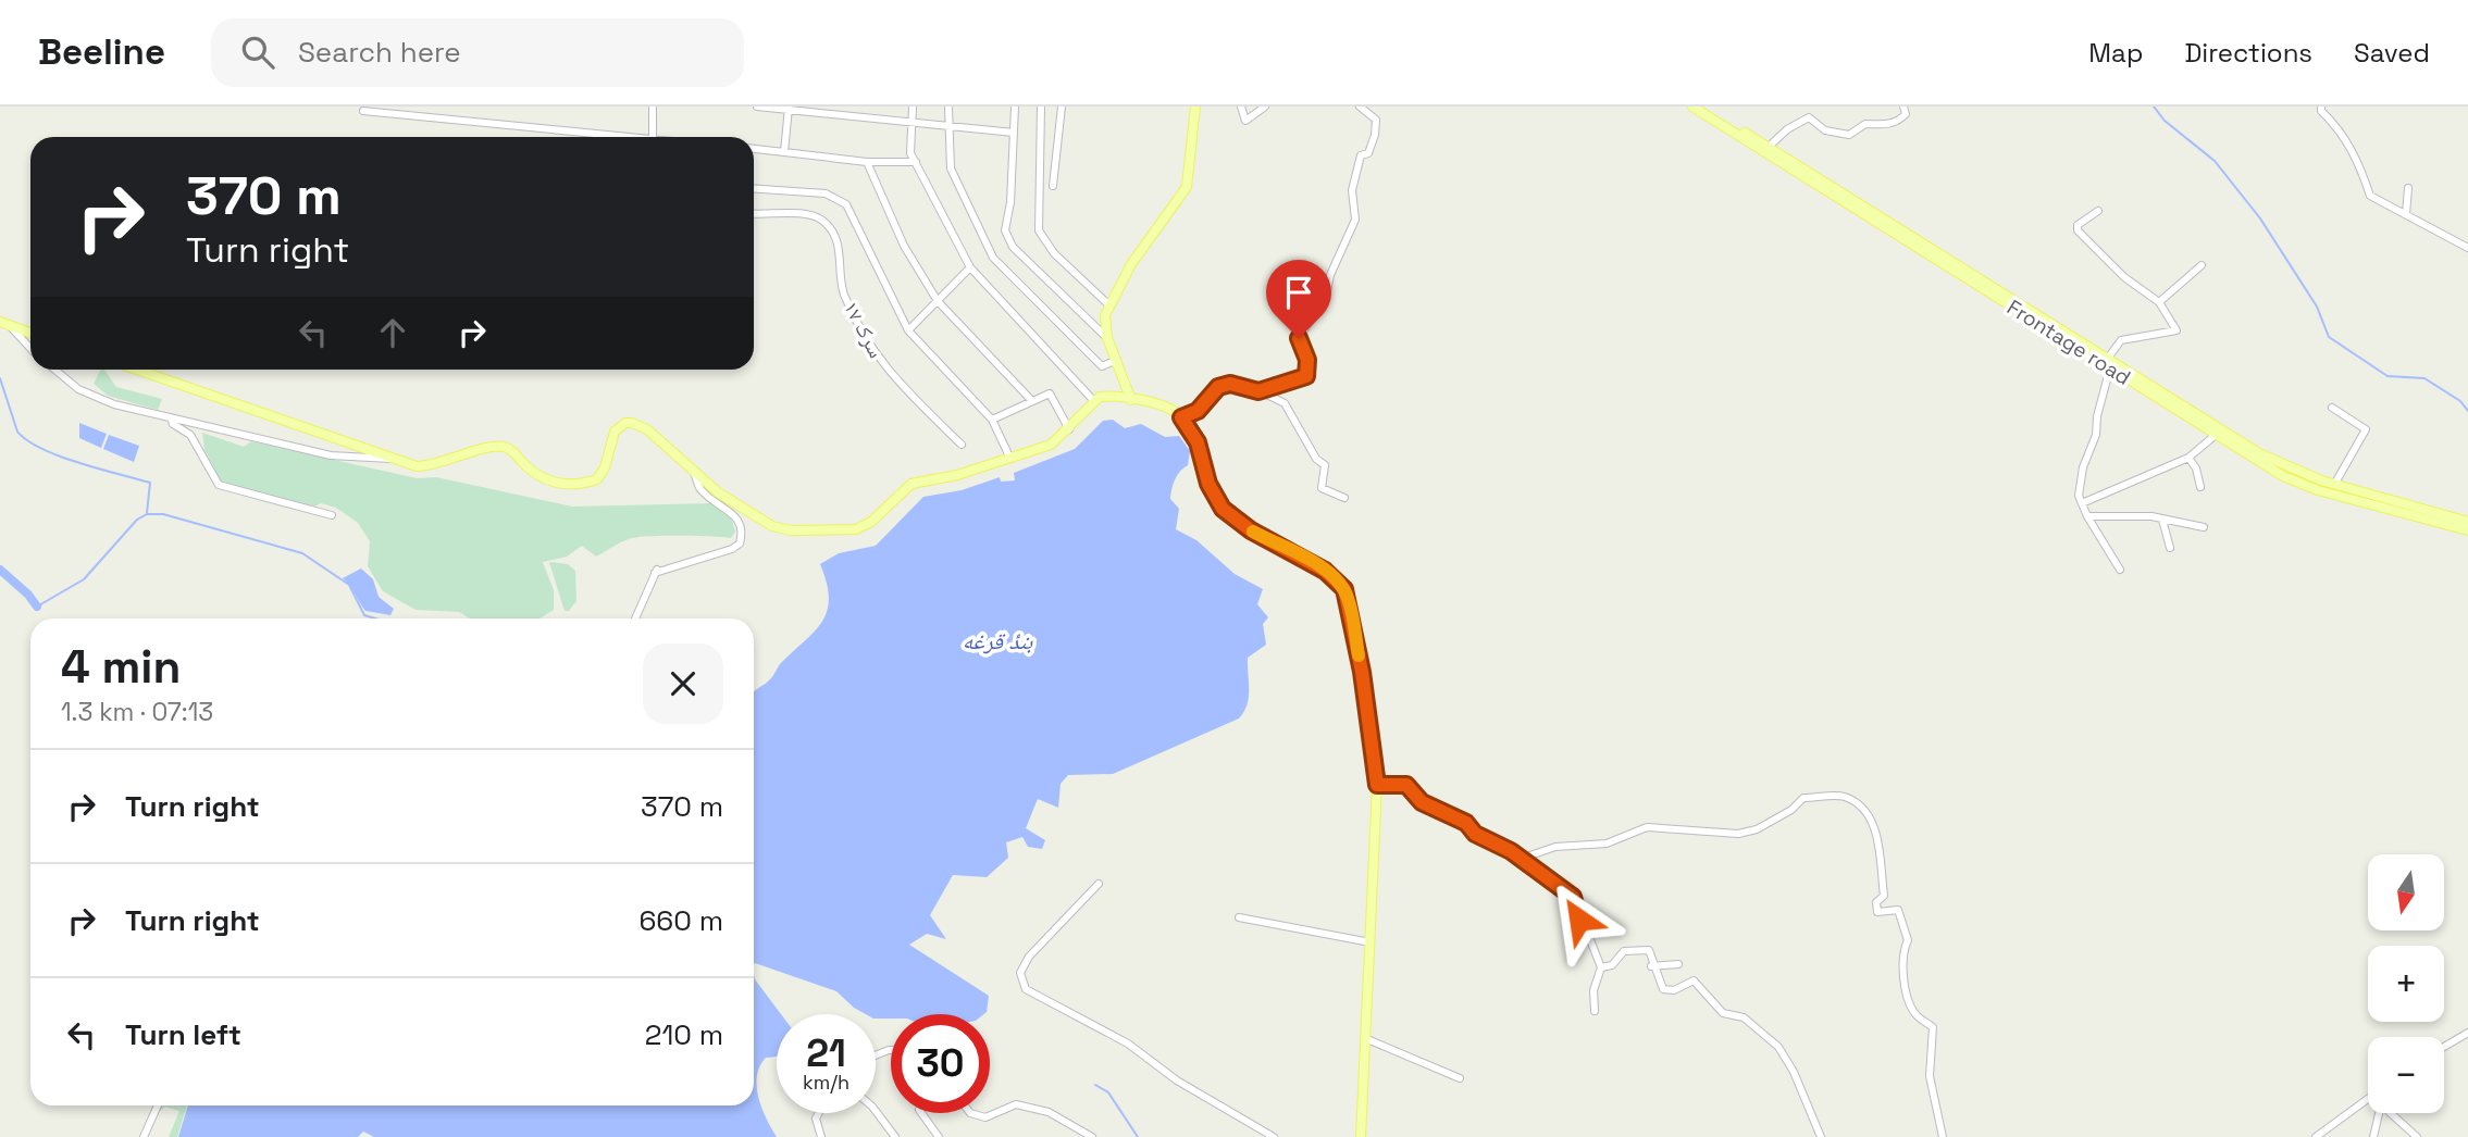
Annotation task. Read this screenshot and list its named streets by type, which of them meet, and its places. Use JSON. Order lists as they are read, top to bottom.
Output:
{
  "streets": {
    "main road": ["Frontage road"],
    "street": ["سرک ۱۷"]
  },
  "water": ["بندٔ قرغه"],
  "north": "bottom",
  "page": {
    "header": "Beeline",
    "search": "Search here",
    "nav": ["Map", "Directions", "Saved"],
    "turn": ["370 m", "Turn right"],
    "heading": ["4 min", "1.3 km · 07:13"],
    "list": [
      {
        "name": "Turn right",
        "value": "370 m"
      },
      {
        "name": "Turn right",
        "value": "660 m"
      },
      {
        "name": "Turn left",
        "value": "210 m"
      }
    ],
    "map_buttons": ["+", "−"],
    "speed": "21 km/h",
    "limit": "30"
  }
}
